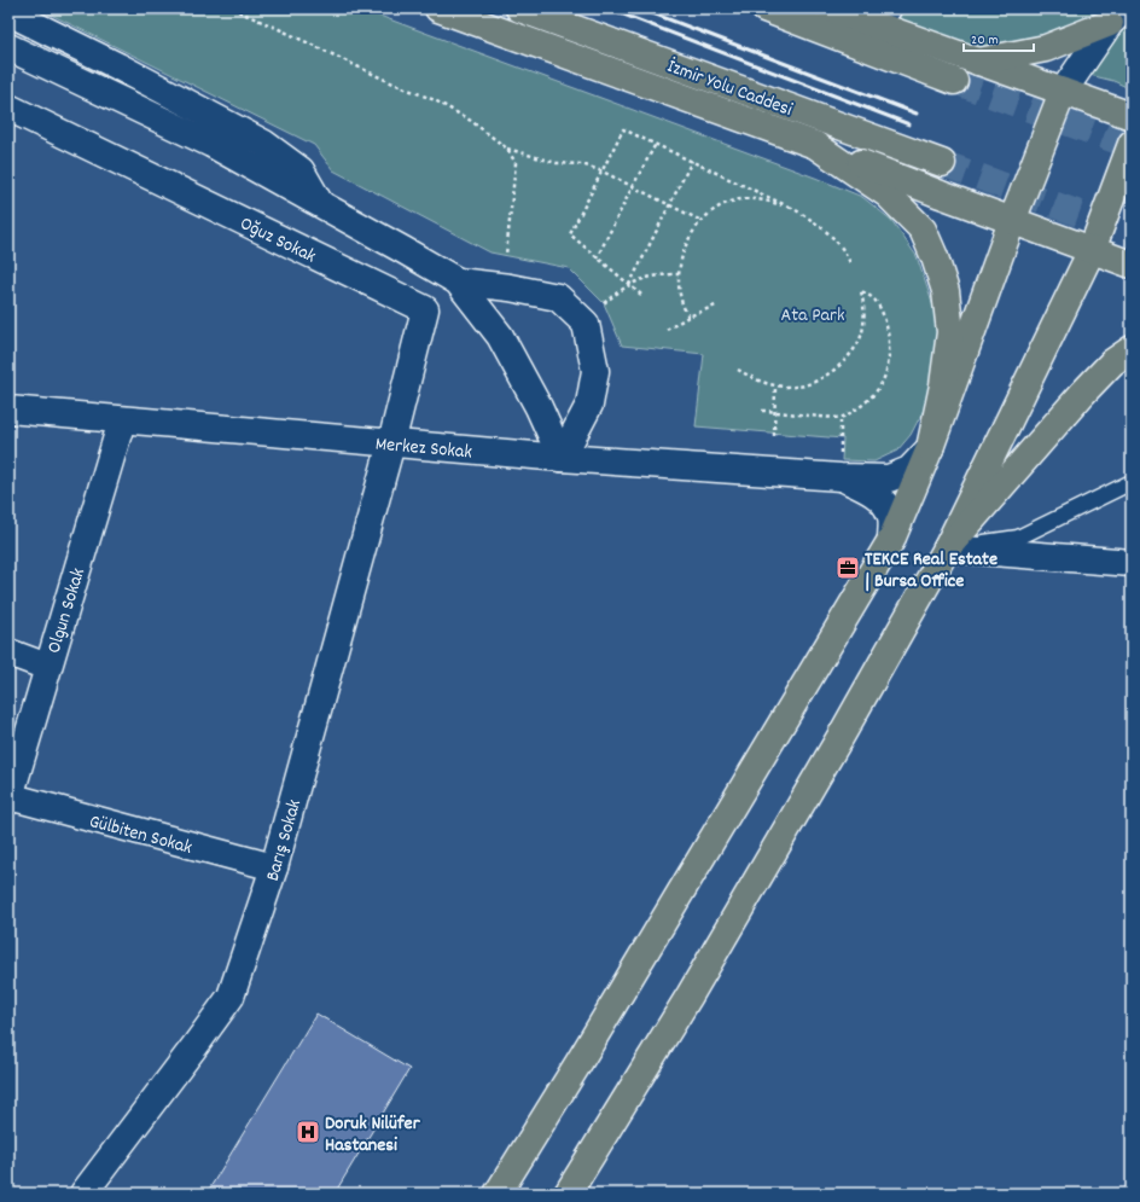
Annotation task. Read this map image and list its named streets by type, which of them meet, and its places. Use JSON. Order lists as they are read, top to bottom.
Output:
{
  "streets": {
    "main road": ["İzmir Yolu Caddesi"],
    "street": [
      "Oğuz Sokak",
      "Merkez Sokak",
      "Olgun Sokak",
      "Gülbiten Sokak",
      "Barış Sokak"
    ]
  },
  "crossings": [
    ["Oğuz Sokak", "Merkez Sokak"],
    ["Oğuz Sokak", "Barış Sokak"],
    ["Merkez Sokak", "Olgun Sokak"],
    ["Merkez Sokak", "Barış Sokak"],
    ["Olgun Sokak", "Gülbiten Sokak"],
    ["Gülbiten Sokak", "Barış Sokak"]
  ],
  "parks": ["Ata Park"],
  "places": {
    "office": ["TEKCE Real Estate | Bursa Office"],
    "hospital": ["Doruk Nilüfer Hastanesi"]
  },
  "scale_bar": "20 m"
}
